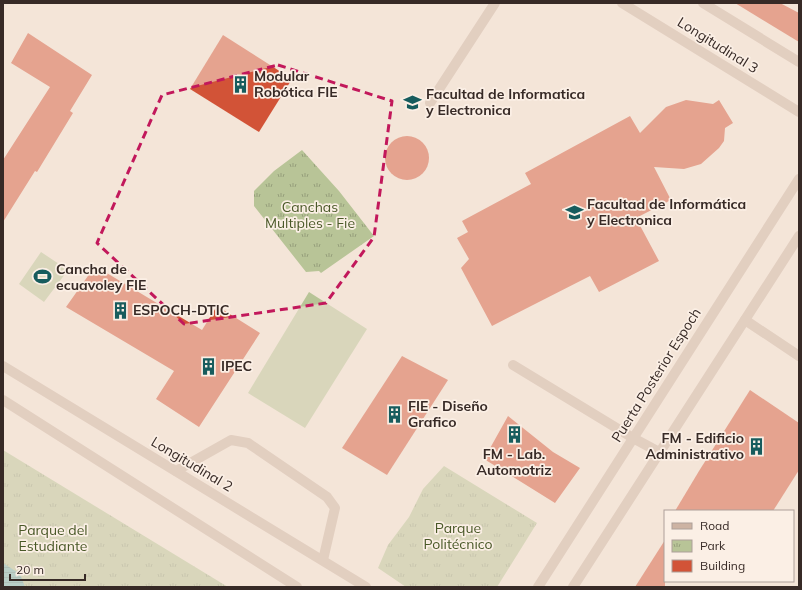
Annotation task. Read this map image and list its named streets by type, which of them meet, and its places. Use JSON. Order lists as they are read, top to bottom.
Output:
{
  "streets": {
    "street": ["Longitudinal 3", "Puerta Posterior Espoch", "Longitudinal 2"]
  },
  "parks": ["Canchas Multiples - Fie", "Parque Politécnico", "Parque del Estudiante"],
  "places": {
    "building": [
      "Modular Robótica FIE",
      "ESPOCH-DTIC",
      "IPEC",
      "FIE - Diseño Grafico",
      "FM - Lab. Automotriz",
      "FM - Edificio Administrativo"
    ],
    "school or university": ["Facultad de Informatica y Electronica", "Facultad de Informática y Electronica"],
    "sports": ["Cancha de ecuavoley FIE"]
  },
  "legend": ["Road", "Park", "Building"],
  "scale_bar": "20 m"
}
